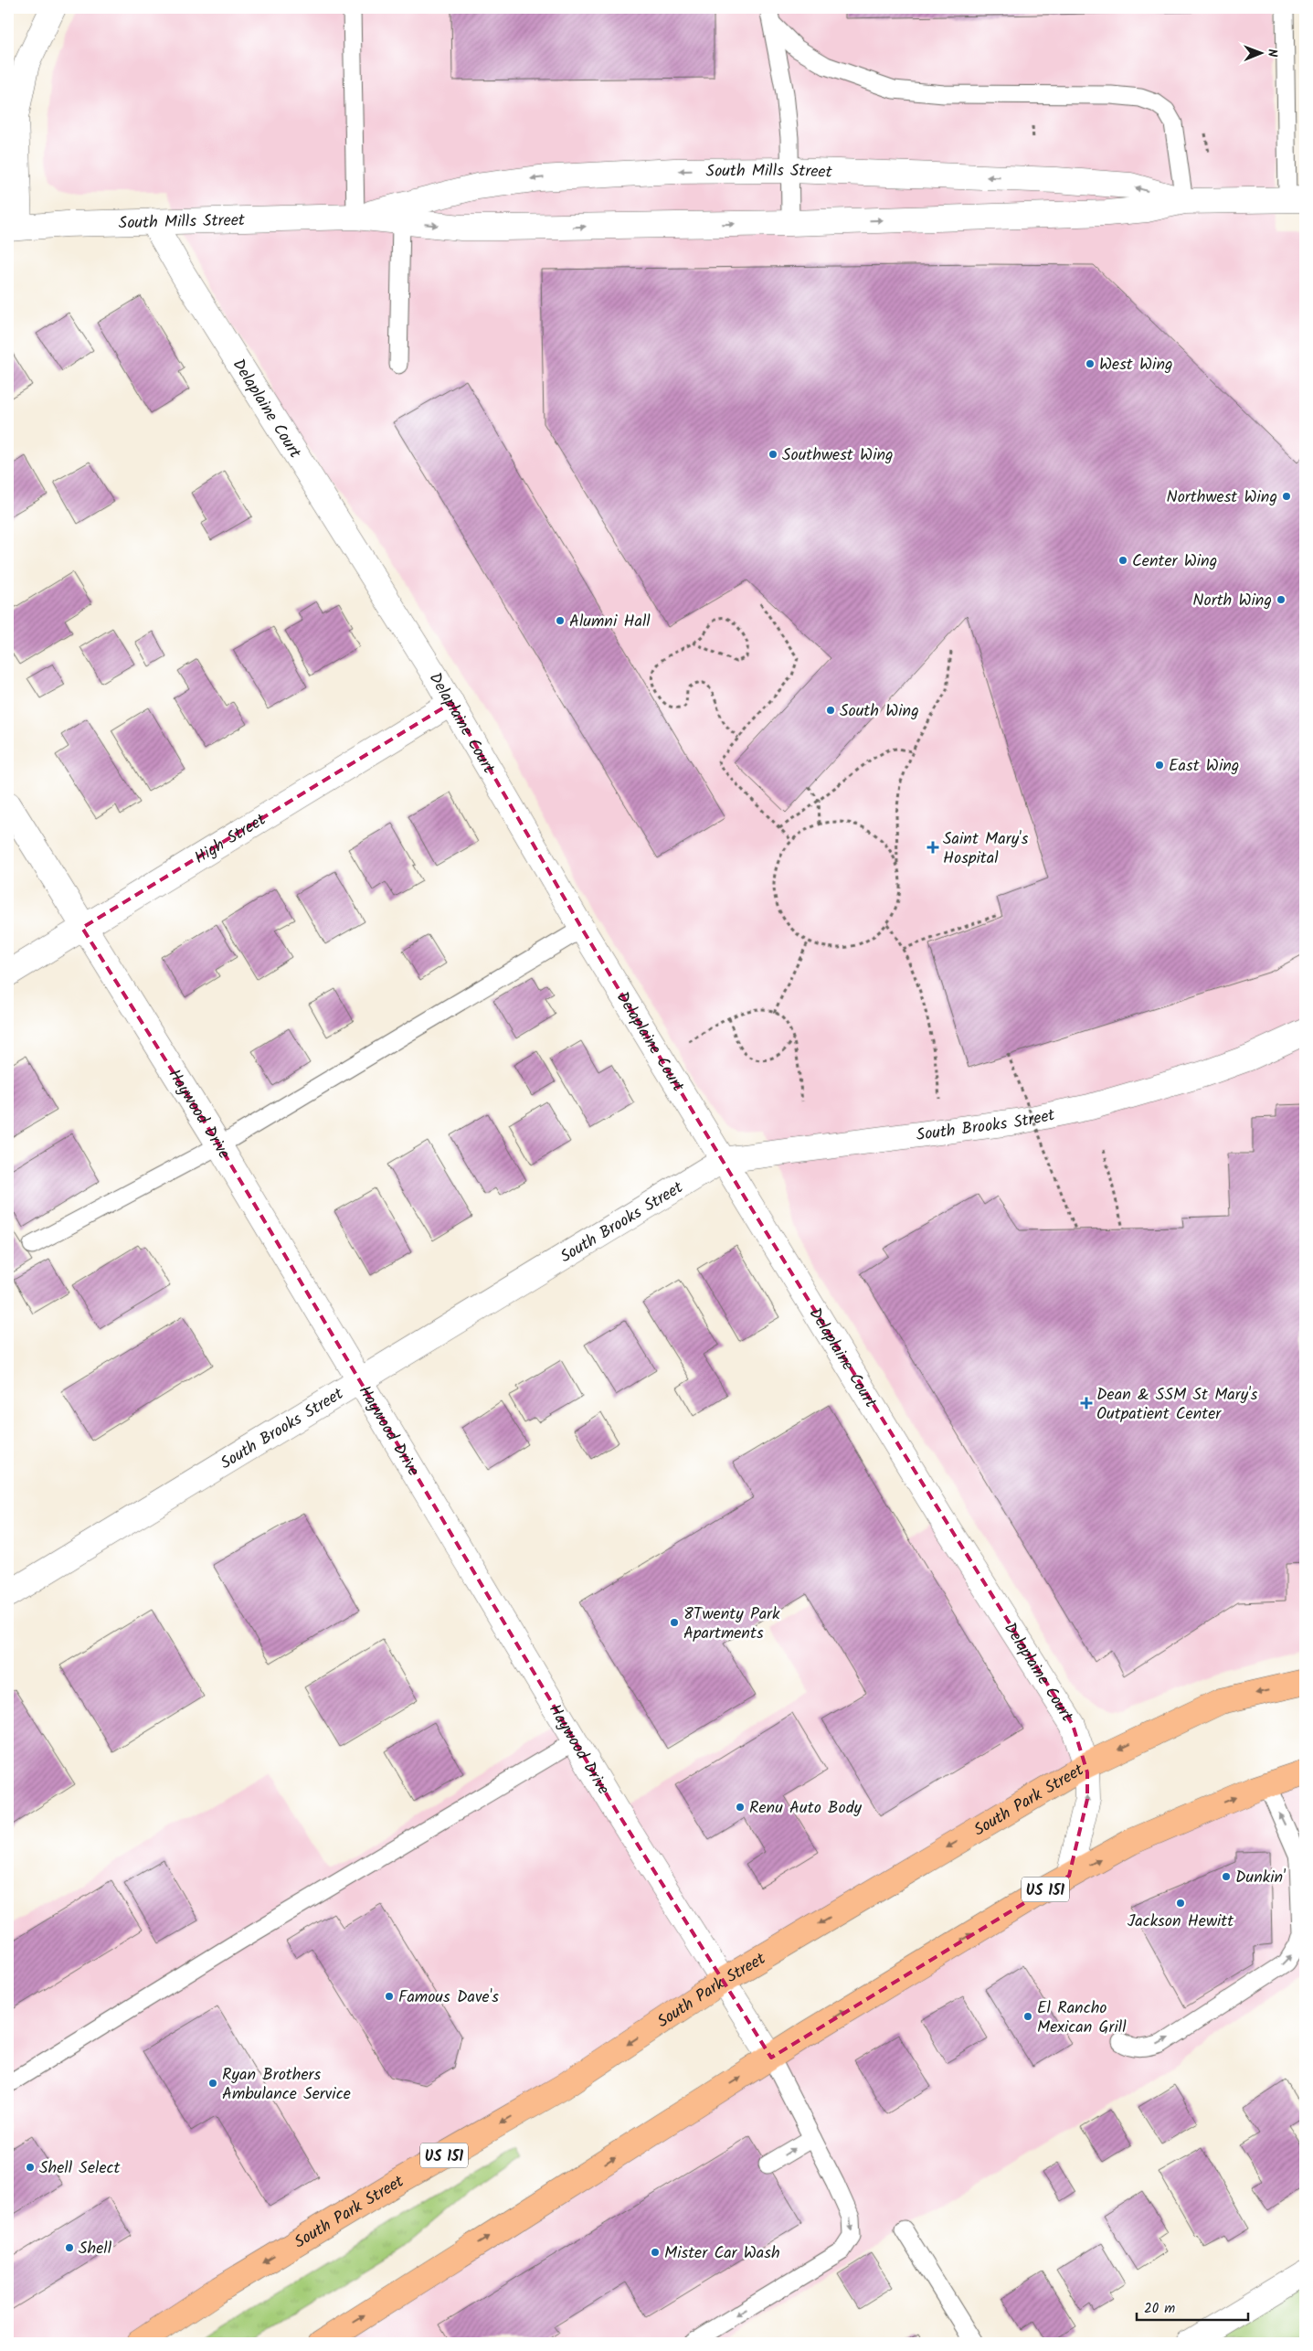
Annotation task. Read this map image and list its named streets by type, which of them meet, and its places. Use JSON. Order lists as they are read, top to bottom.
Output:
{
  "streets": {
    "main road": ["South Park Street", "US 151"],
    "street": [
      "South Mills Street",
      "Delaplaine Court",
      "High Street",
      "Haywood Drive",
      "South Brooks Street"
    ]
  },
  "crossings": [
    ["South Mills Street", "Delaplaine Court"],
    ["Delaplaine Court", "High Street"],
    ["Delaplaine Court", "South Brooks Street"],
    ["Delaplaine Court", "South Park Street"],
    ["Delaplaine Court", "US 151"],
    ["High Street", "Haywood Drive"],
    ["Haywood Drive", "South Brooks Street"],
    ["Haywood Drive", "South Park Street"],
    ["Haywood Drive", "US 151"]
  ],
  "places": {
    "other": [
      "West Wing",
      "Southwest Wing",
      "Northwest Wing",
      "Center Wing",
      "North Wing",
      "Alumni Hall",
      "South Wing",
      "East Wing",
      "8Twenty Park Apartments",
      "Renu Auto Body",
      "Dunkin'",
      "Jackson Hewitt",
      "Famous Dave's",
      "El Rancho Mexican Grill",
      "Ryan Brothers Ambulance Service",
      "Shell Select",
      "Shell",
      "Mister Car Wash"
    ],
    "health": ["Saint Mary's Hospital", "Dean & SSM St Mary's Outpatient Center"]
  },
  "scale_bar": "20 m",
  "north": "right"
}
